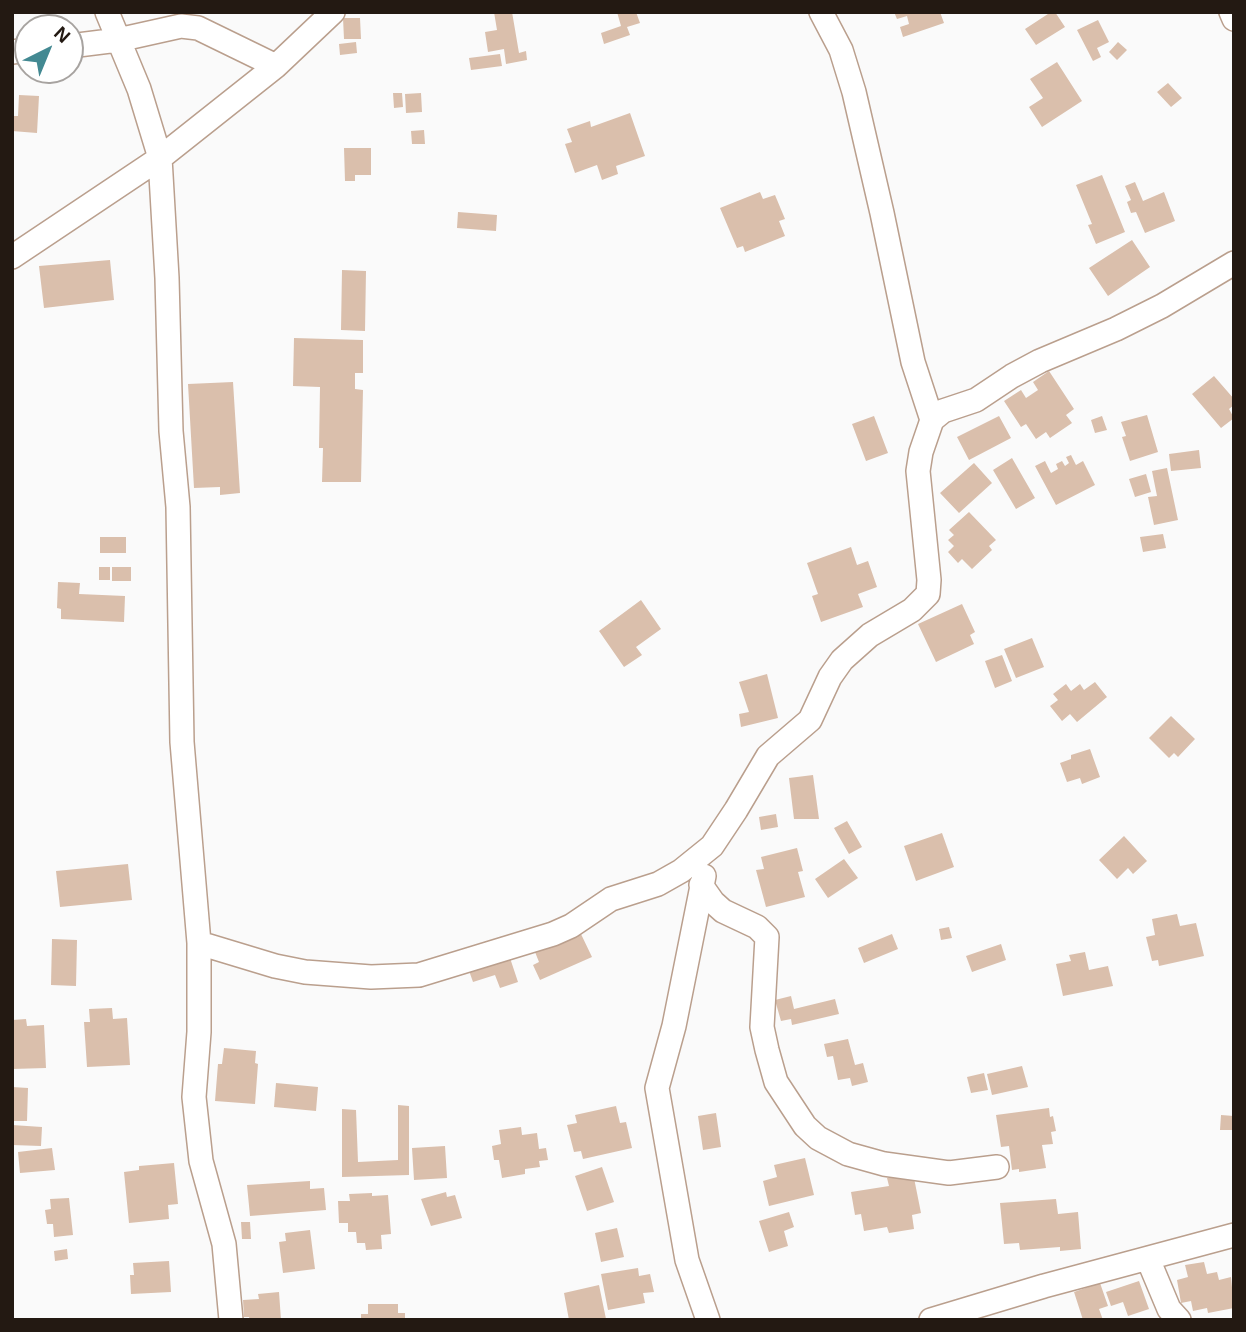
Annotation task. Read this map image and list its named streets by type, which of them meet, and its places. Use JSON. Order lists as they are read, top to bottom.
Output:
{
  "north": "top right"
}
